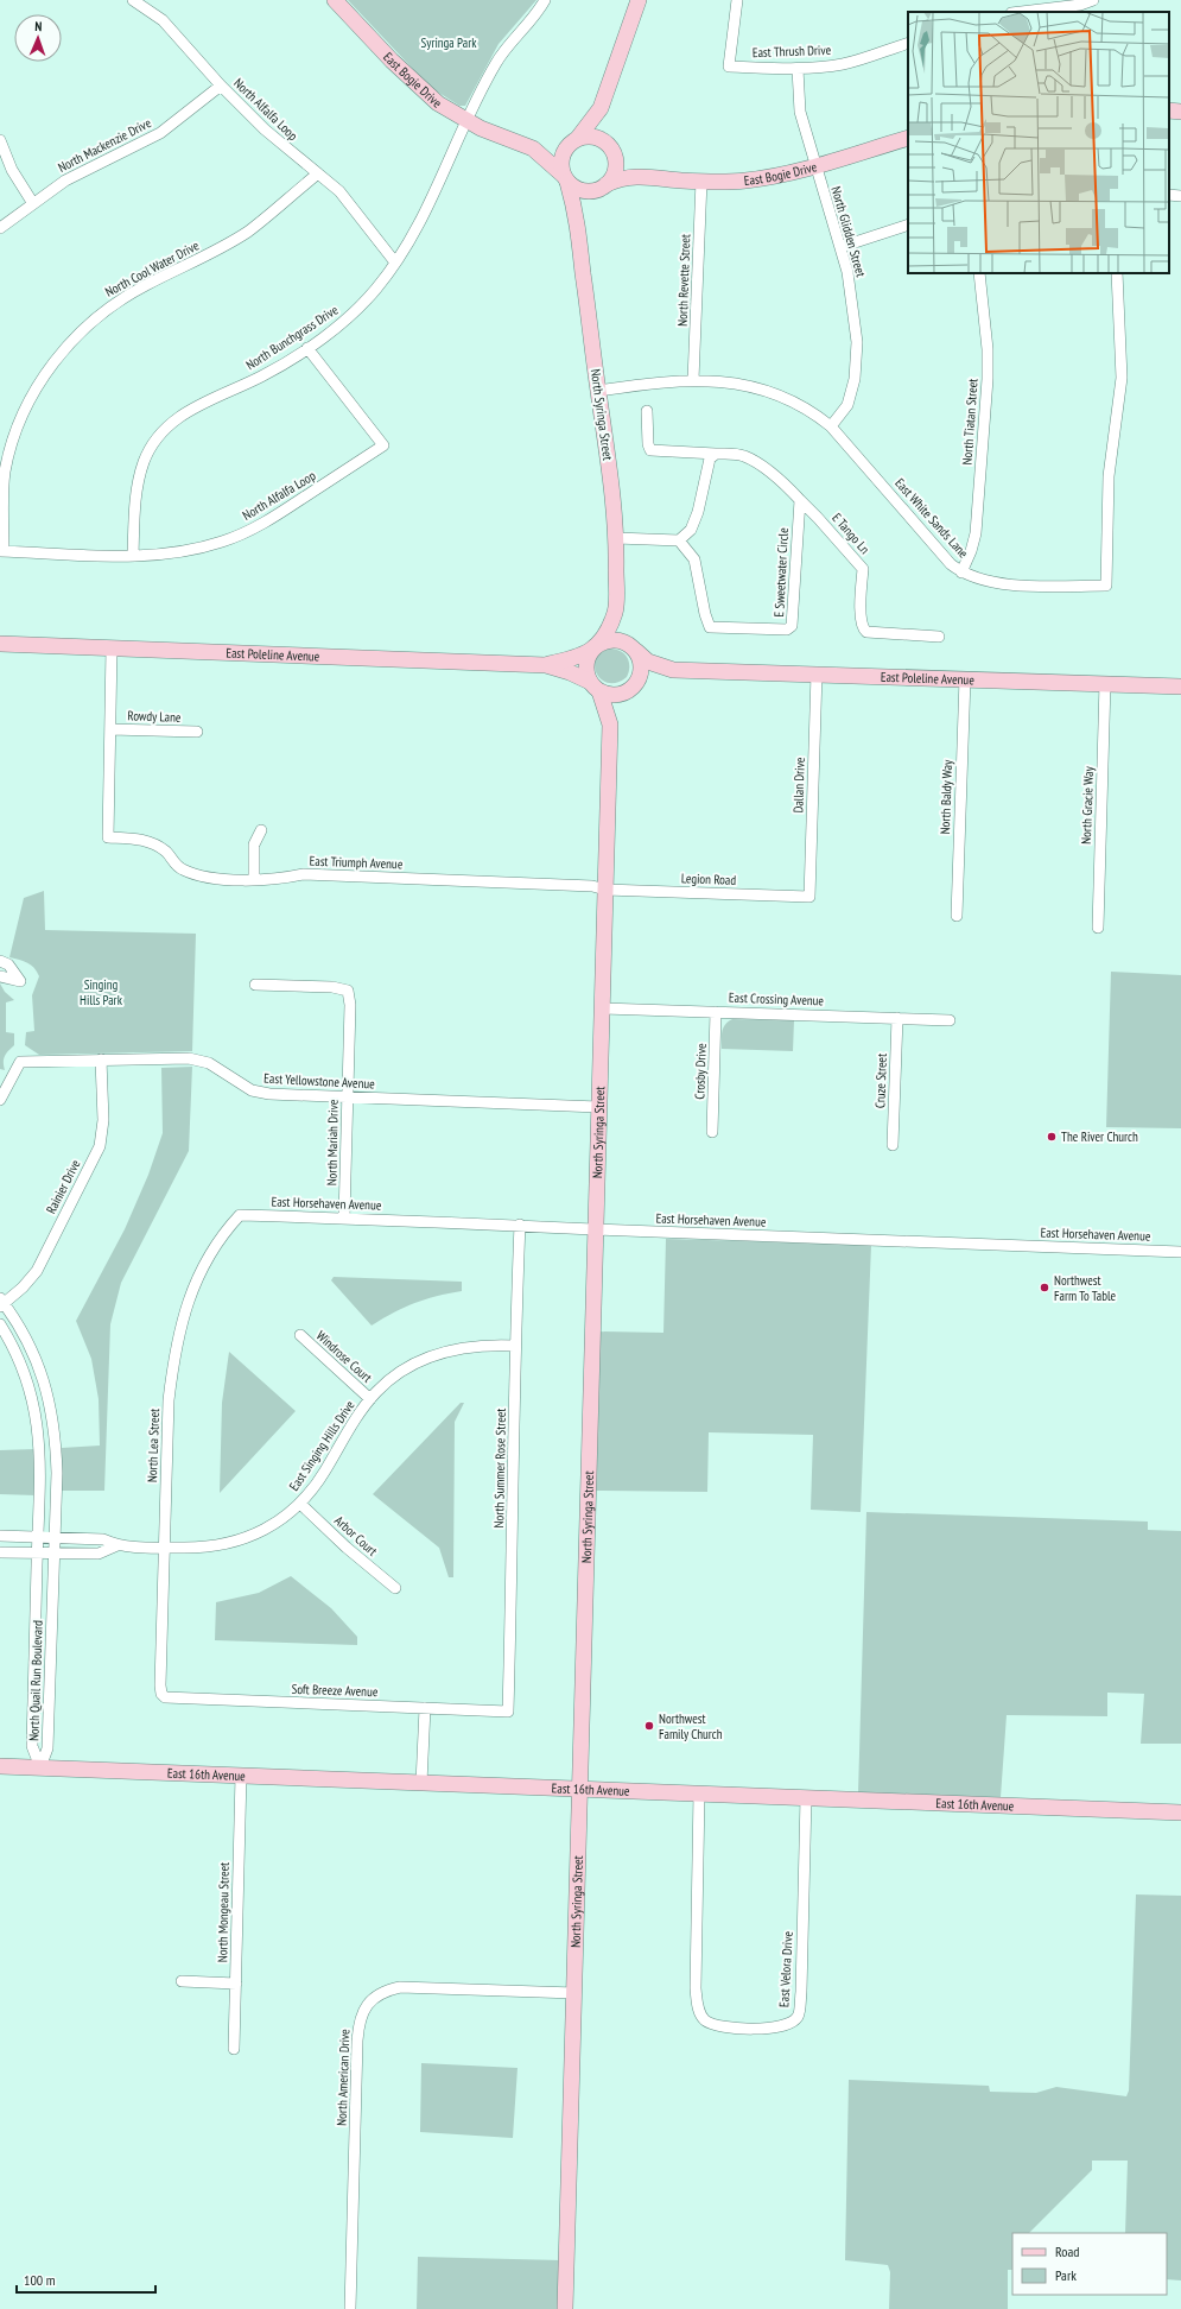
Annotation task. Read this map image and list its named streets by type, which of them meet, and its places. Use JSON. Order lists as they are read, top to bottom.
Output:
{
  "streets": {
    "street": [
      "East Thrush Drive",
      "East Bogie Drive",
      "North Alfalfa Loop",
      "North Mackenzie Drive",
      "North Glidden Street",
      "North Cool Water Drive",
      "North Revette Street",
      "North Bunchgrass Drive",
      "North Syringa Street",
      "North Tiatan Street",
      "East White Sands Lane",
      "E Tango Ln",
      "E Sweetwater Circle",
      "East Poleline Avenue",
      "Rowdy Lane",
      "Dallan Drive",
      "North Baldy Way",
      "North Gracie Way",
      "East Triumph Avenue",
      "Legion Road",
      "East Crossing Avenue",
      "Crosby Drive",
      "East Yellowstone Avenue",
      "Cruze Street",
      "North Mariah Drive",
      "Rainier Drive",
      "East Horsehaven Avenue",
      "Windrose Court",
      "North Lea Street",
      "East Singing Hills Drive",
      "North Summer Rose Street",
      "Arbor Court",
      "North Quail Run Boulevard",
      "Soft Breeze Avenue",
      "East 16th Avenue",
      "North Mongeau Street",
      "East Velora Drive",
      "North American Drive"
    ]
  },
  "crossings": [
    ["East Thrush Drive", "North Glidden Street"],
    ["East Bogie Drive", "North Glidden Street"],
    ["East Bogie Drive", "North Revette Street"],
    ["East Bogie Drive", "North Bunchgrass Drive"],
    ["East Bogie Drive", "North Syringa Street"],
    ["North Alfalfa Loop", "North Mackenzie Drive"],
    ["North Alfalfa Loop", "North Cool Water Drive"],
    ["North Alfalfa Loop", "North Bunchgrass Drive"],
    ["North Glidden Street", "East White Sands Lane"],
    ["North Revette Street", "East White Sands Lane"],
    ["North Syringa Street", "East White Sands Lane"],
    ["North Syringa Street", "East Poleline Avenue"],
    ["North Syringa Street", "East Triumph Avenue"],
    ["North Syringa Street", "Legion Road"],
    ["North Syringa Street", "East Crossing Avenue"],
    ["North Syringa Street", "East Yellowstone Avenue"],
    ["North Syringa Street", "East Horsehaven Avenue"],
    ["North Syringa Street", "East 16th Avenue"],
    ["North Syringa Street", "North American Drive"],
    ["North Tiatan Street", "East White Sands Lane"],
    ["E Tango Ln", "E Sweetwater Circle"],
    ["East Poleline Avenue", "Dallan Drive"],
    ["East Poleline Avenue", "North Baldy Way"],
    ["East Poleline Avenue", "North Gracie Way"],
    ["East Poleline Avenue", "East Triumph Avenue"],
    ["Rowdy Lane", "East Triumph Avenue"],
    ["Dallan Drive", "Legion Road"],
    ["East Triumph Avenue", "Legion Road"],
    ["East Crossing Avenue", "Crosby Drive"],
    ["East Crossing Avenue", "Cruze Street"],
    ["East Yellowstone Avenue", "North Mariah Drive"],
    ["East Yellowstone Avenue", "Rainier Drive"],
    ["North Mariah Drive", "East Horsehaven Avenue"],
    ["Rainier Drive", "North Quail Run Boulevard"],
    ["East Horsehaven Avenue", "North Lea Street"],
    ["East Horsehaven Avenue", "North Summer Rose Street"],
    ["Windrose Court", "East Singing Hills Drive"],
    ["North Lea Street", "East Singing Hills Drive"],
    ["North Lea Street", "Soft Breeze Avenue"],
    ["East Singing Hills Drive", "North Summer Rose Street"],
    ["East Singing Hills Drive", "Arbor Court"],
    ["East Singing Hills Drive", "North Quail Run Boulevard"],
    ["North Summer Rose Street", "Soft Breeze Avenue"],
    ["North Quail Run Boulevard", "East 16th Avenue"],
    ["East 16th Avenue", "North Mongeau Street"],
    ["East 16th Avenue", "East Velora Drive"]
  ],
  "parks": ["Syringa Park", "Singing Hills Park"],
  "places": ["The River Church", "Northwest Farm To Table", "Northwest Family Church"],
  "legend": ["Road", "Park"],
  "scale_bar": "100 m",
  "north": "top"
}
